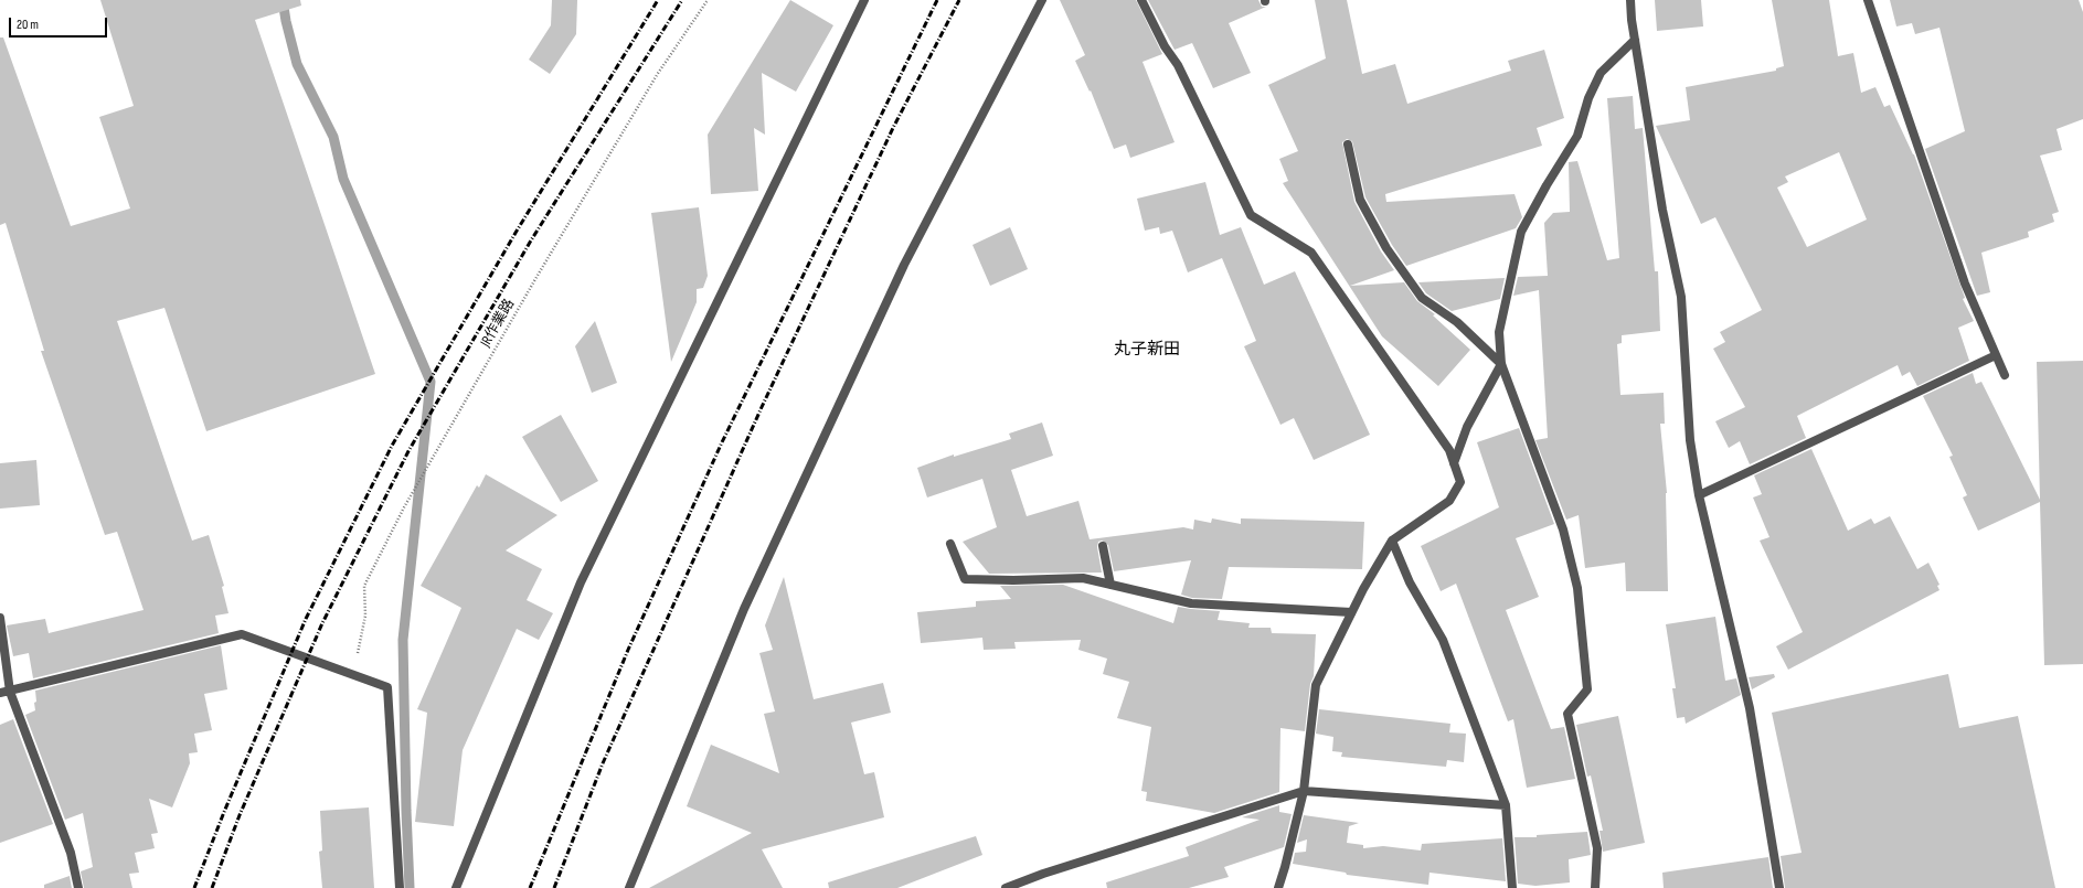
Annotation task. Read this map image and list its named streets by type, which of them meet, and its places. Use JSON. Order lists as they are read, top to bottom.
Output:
{
  "streets": {
    "path": ["JR作業路"]
  },
  "districts": ["丸子新田"],
  "scale_bar": "20 m"
}
